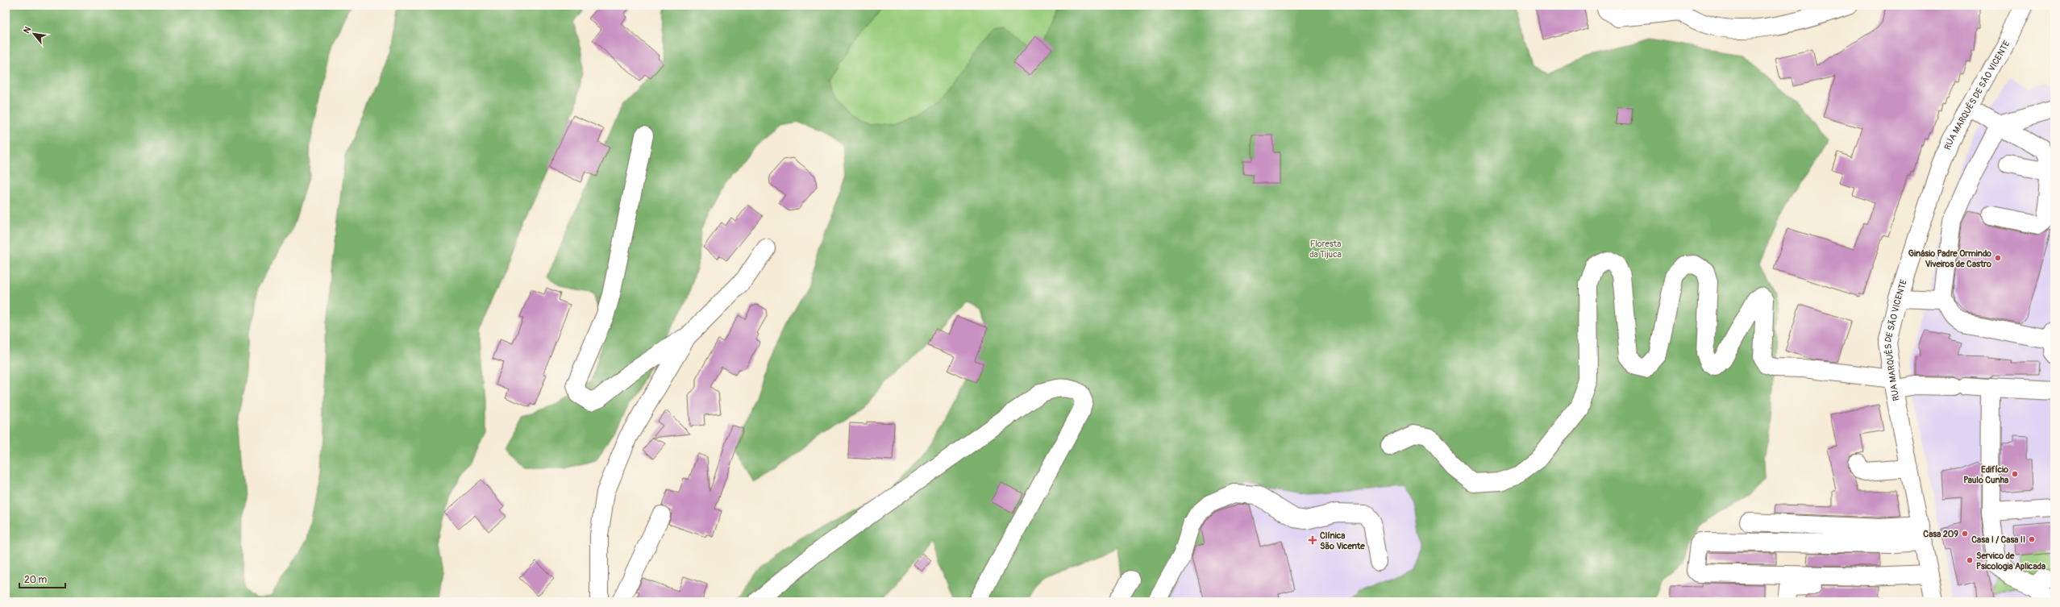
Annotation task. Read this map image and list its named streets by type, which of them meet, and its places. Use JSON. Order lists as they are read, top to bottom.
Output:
{
  "streets": {
    "street": ["RUA MARQUÊS DE SÃO VICENTE"]
  },
  "parks": ["Floresta da Tijuca"],
  "places": {
    "other": [
      "Ginásio Padre Ormindo Viveiros de Castro",
      "Edifício Paulo Cunha",
      "Casa 209",
      "Casa I / Casa II",
      "Servico de Psicologia Aplicada"
    ],
    "health": ["Clínica São Vicente"]
  },
  "scale_bar": "20 m",
  "north": "top left"
}
